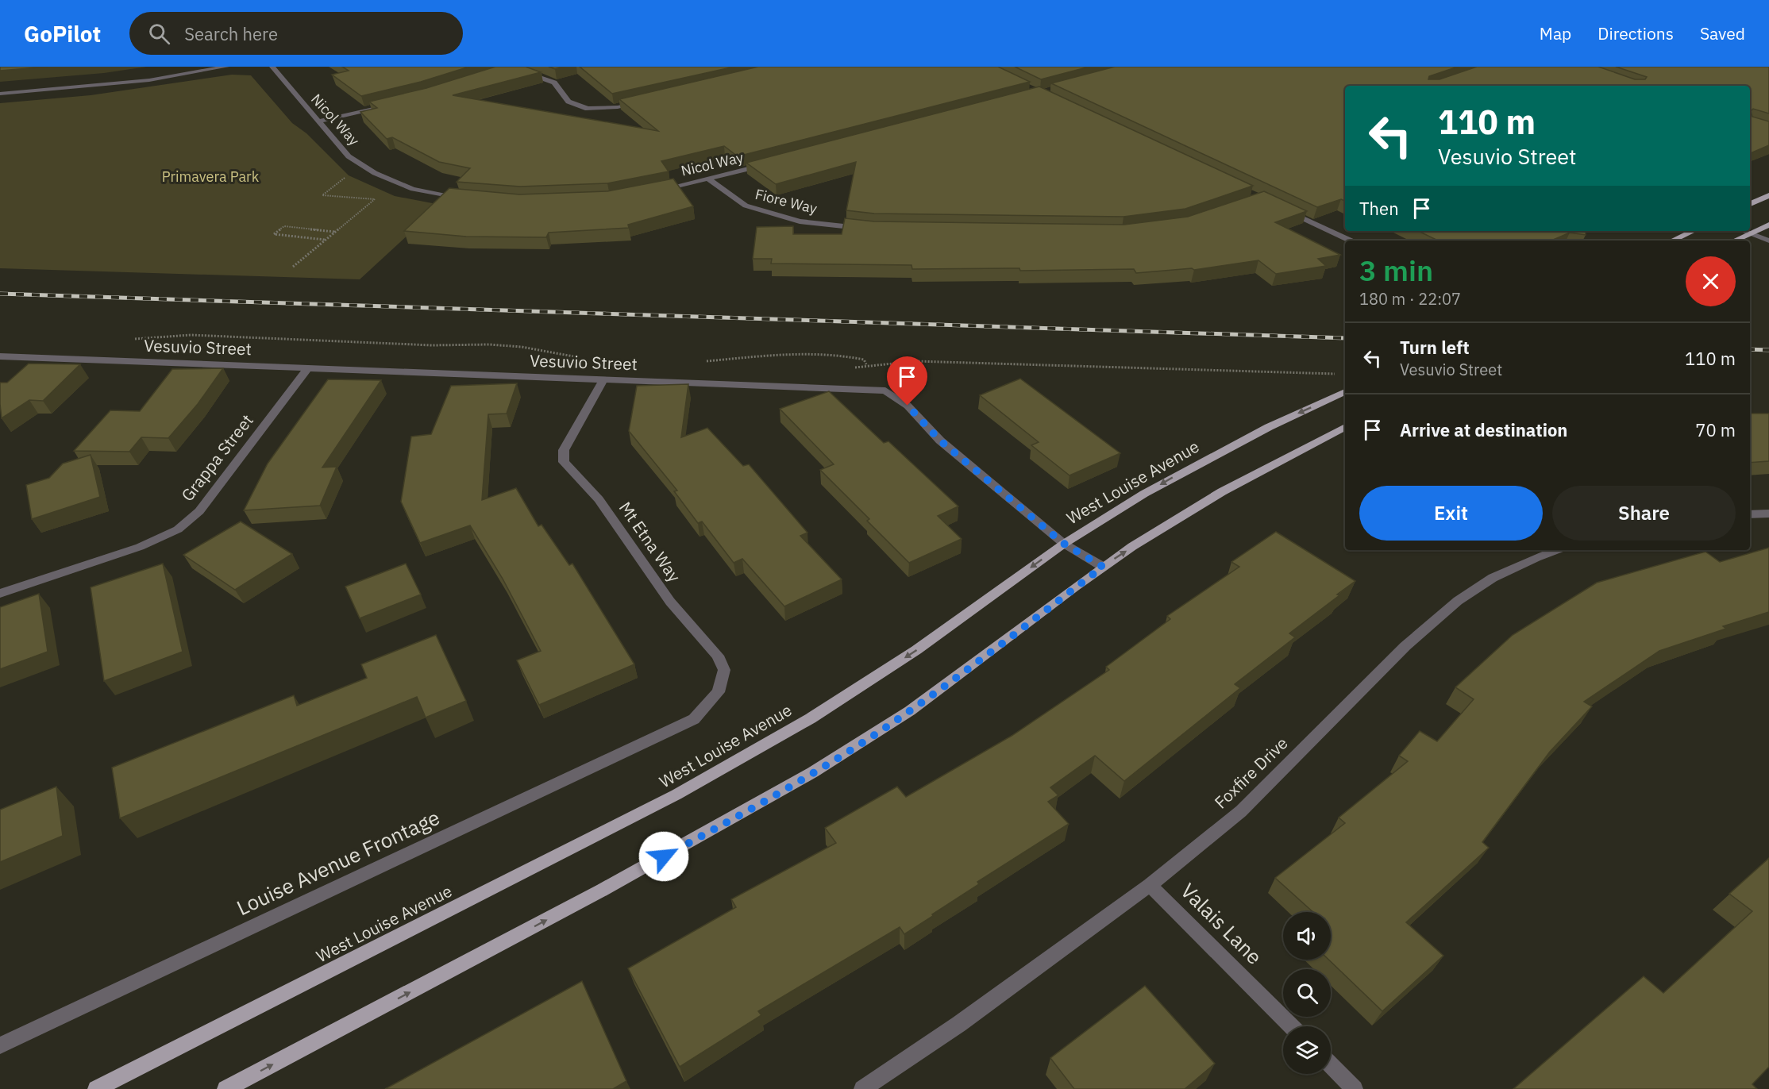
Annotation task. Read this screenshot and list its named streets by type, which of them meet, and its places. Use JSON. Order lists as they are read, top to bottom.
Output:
{
  "streets": {
    "main road": ["West Louise Avenue"],
    "street": [
      "Nicol Way",
      "Fiore Way",
      "Vesuvio Street",
      "Grappa Street",
      "Mt Etna Way",
      "Foxfire Drive",
      "Louise Avenue Frontage",
      "Valais Lane"
    ]
  },
  "crossings": [
    ["Nicol Way", "Fiore Way"],
    ["Vesuvio Street", "Grappa Street"],
    ["Vesuvio Street", "West Louise Avenue"],
    ["Vesuvio Street", "Mt Etna Way"],
    ["Mt Etna Way", "Louise Avenue Frontage"],
    ["Foxfire Drive", "Valais Lane"]
  ],
  "parks": ["Primavera Park"],
  "page": {
    "header": "GoPilot",
    "search": "Search here",
    "nav": ["Map", "Directions", "Saved"],
    "turn": ["110 m", "Vesuvio Street"],
    "then": "Then",
    "heading": ["3 min", "180 m · 22:07"],
    "list": [
      {
        "name": "Turn left",
        "note": "Vesuvio Street",
        "value": "110 m"
      },
      {
        "name": "Arrive at destination",
        "value": "70 m"
      }
    ],
    "buttons": ["Exit", "Share"]
  }
}
